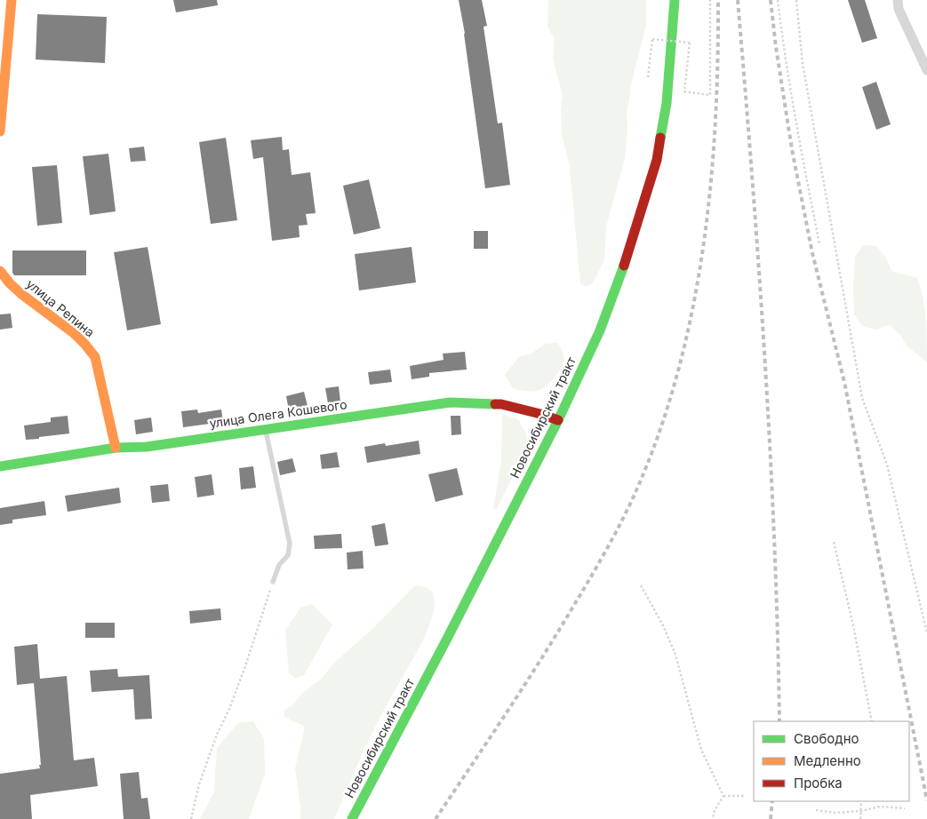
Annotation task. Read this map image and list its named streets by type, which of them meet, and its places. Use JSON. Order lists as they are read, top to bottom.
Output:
{
  "streets": {
    "street": ["улица Репина", "улица Олега Кошевого", "Новосибирский тракт"]
  },
  "crossings": [
    ["улица Репина", "улица Олега Кошевого"],
    ["улица Олега Кошевого", "Новосибирский тракт"]
  ],
  "legend": ["Свободно", "Медленно", "Пробка"]
}
